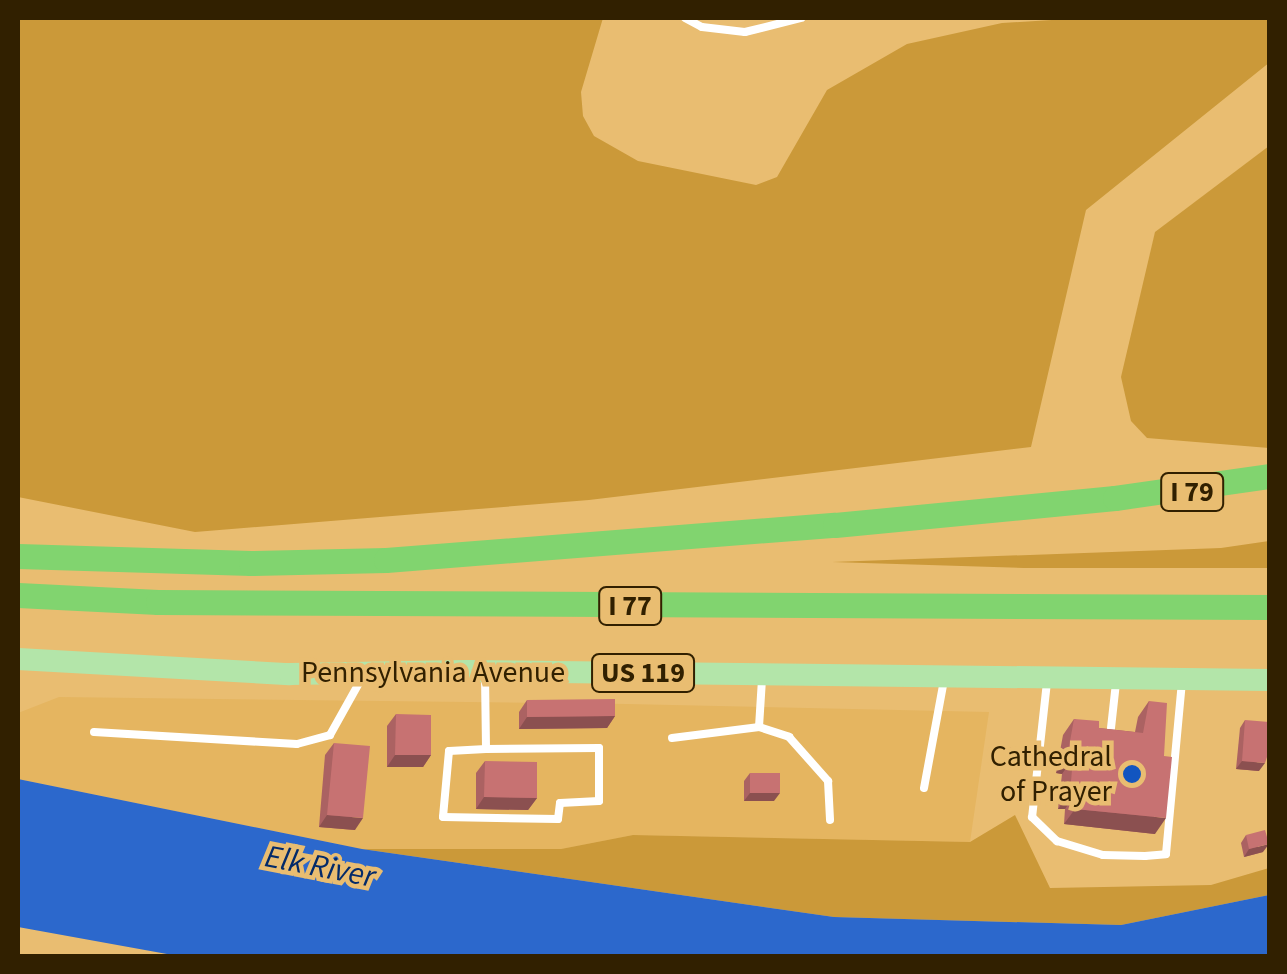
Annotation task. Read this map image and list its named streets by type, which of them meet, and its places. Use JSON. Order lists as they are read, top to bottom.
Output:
{
  "streets": {
    "highway": ["I 79", "I 77"],
    "main road": ["Pennsylvania Avenue", "US 119"]
  },
  "crossings": [
    ["I 79", "I 77"]
  ],
  "water": ["Elk River"],
  "places": ["Cathedral of Prayer"]
}
